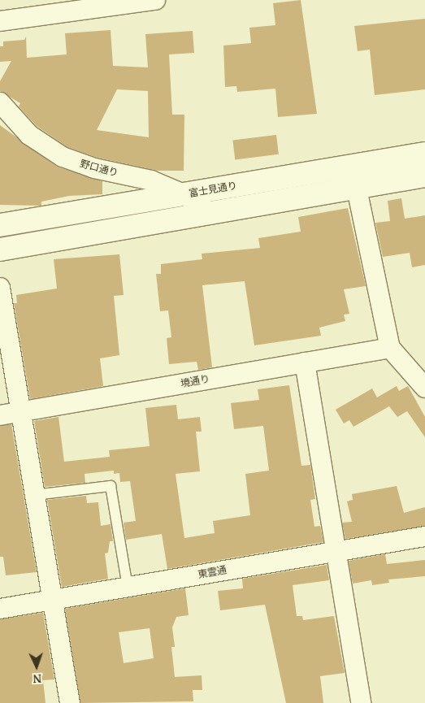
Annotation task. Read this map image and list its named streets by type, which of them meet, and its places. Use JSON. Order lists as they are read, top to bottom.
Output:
{
  "streets": {
    "street": [
      "野口通り",
      "富士見通り",
      "境通り",
      "東雲通"
    ]
  },
  "crossings": [
    ["野口通り", "富士見通り"]
  ],
  "north": "bottom"
}
